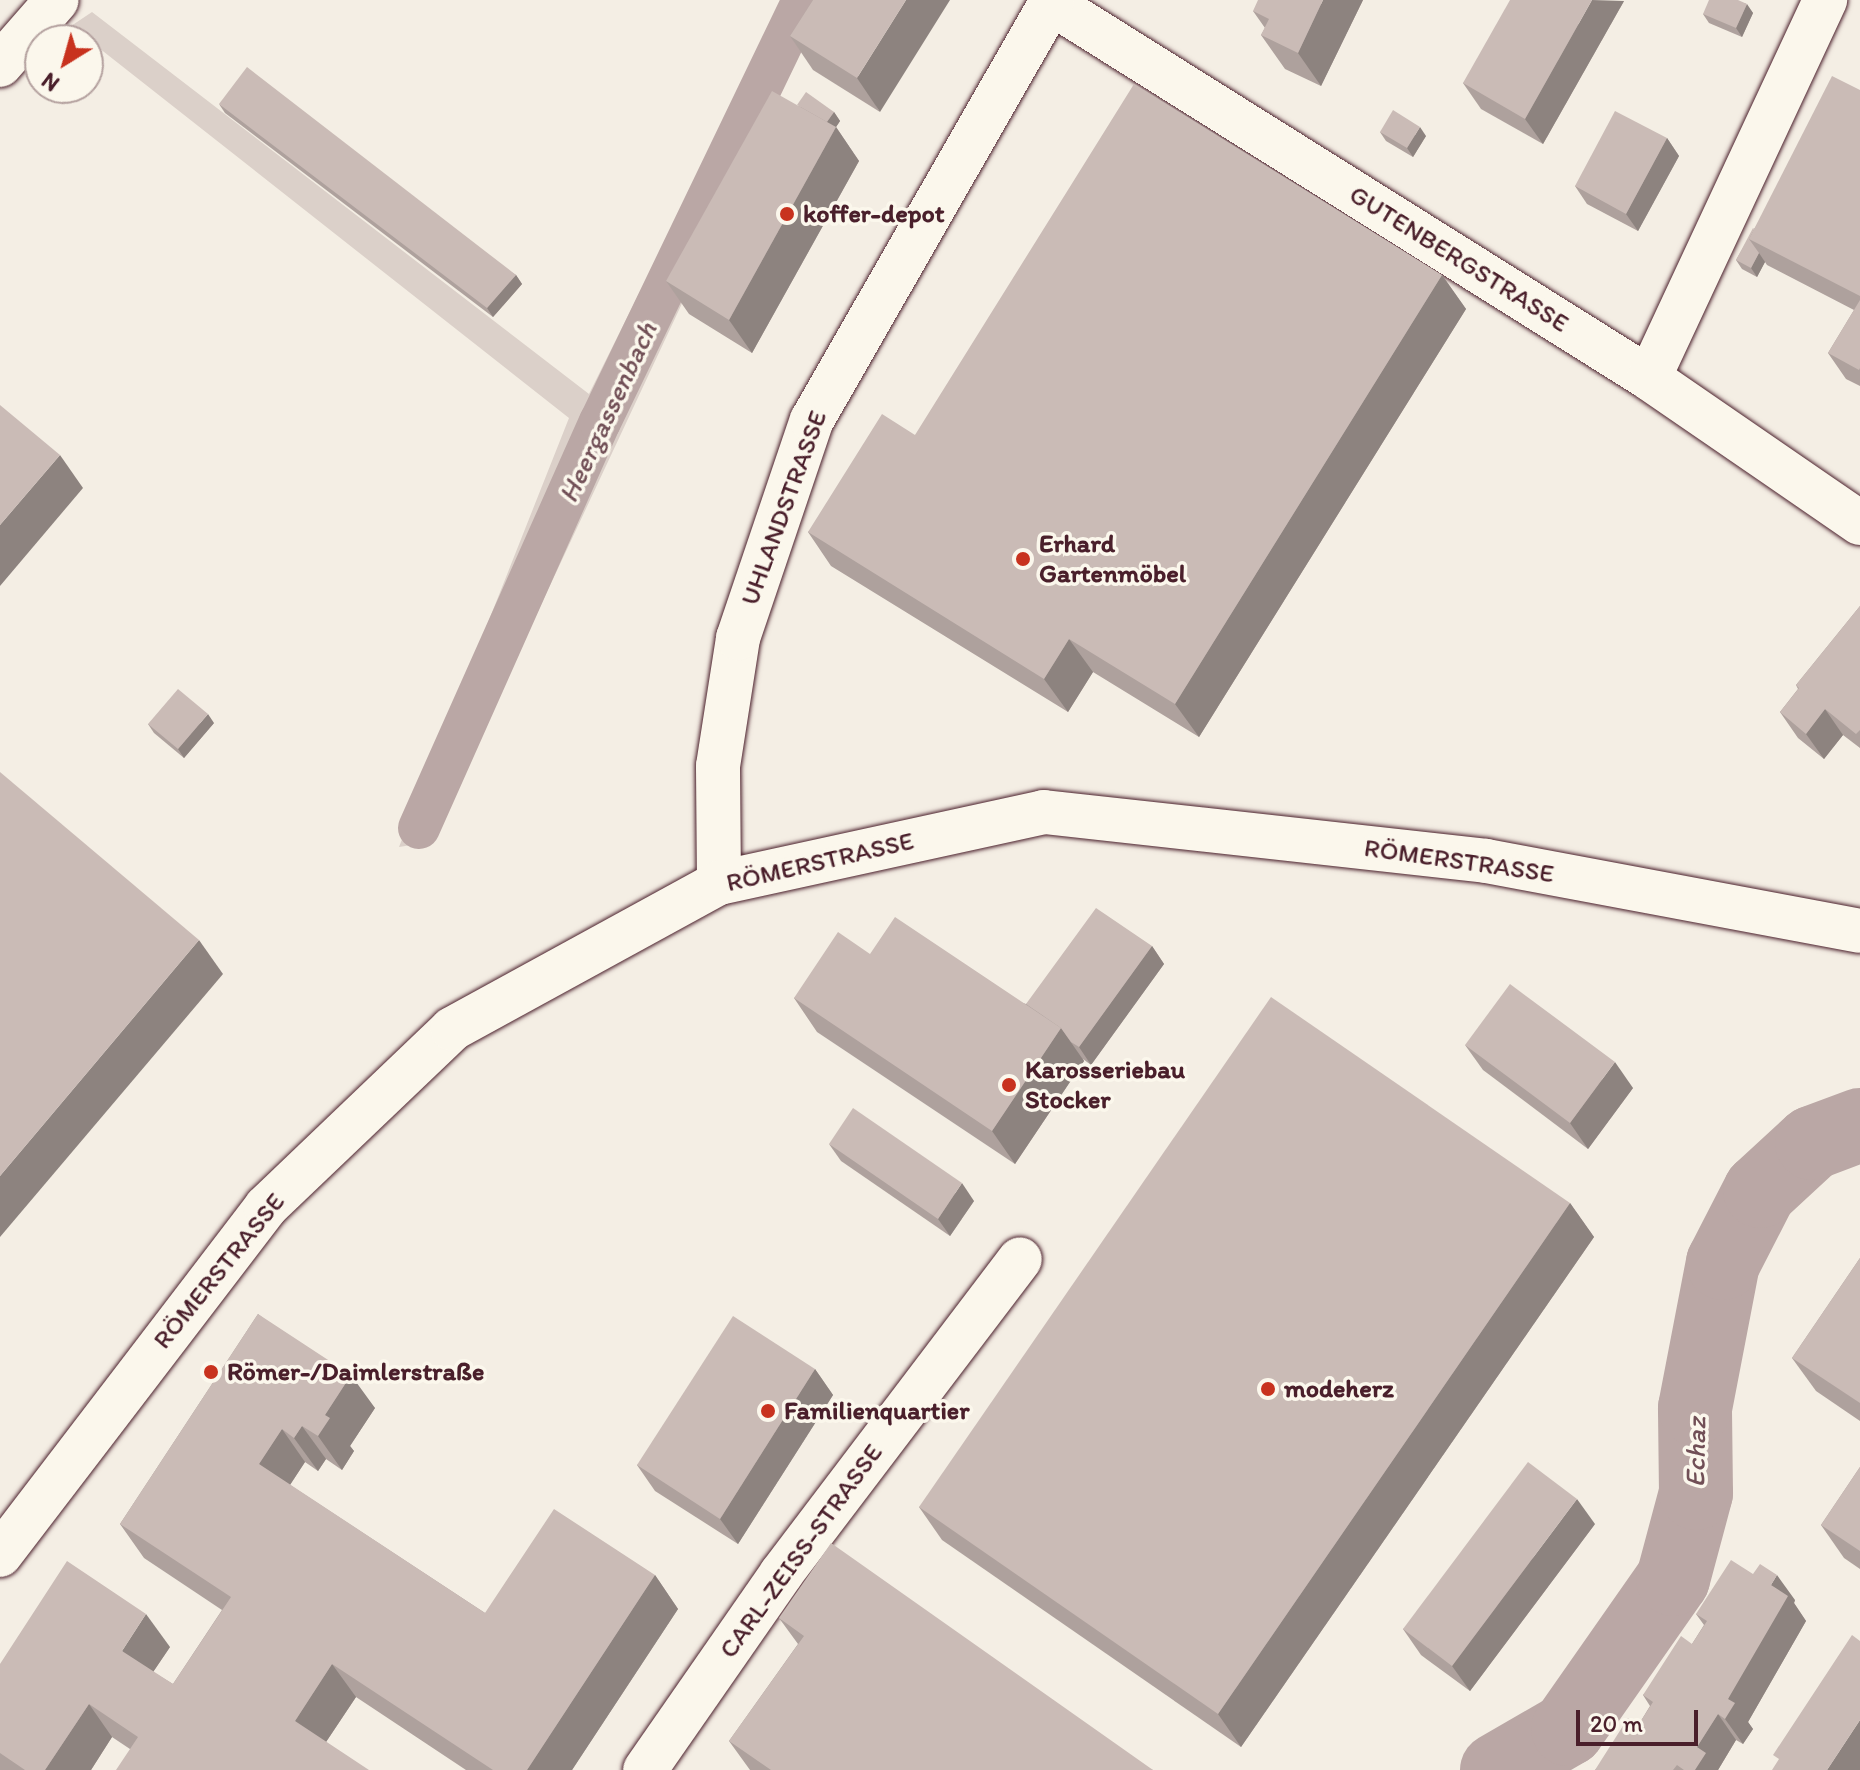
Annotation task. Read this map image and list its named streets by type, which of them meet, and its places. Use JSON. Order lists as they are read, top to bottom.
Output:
{
  "streets": {
    "street": [
      "GUTENBERGSTRASSE",
      "UHLANDSTRASSE",
      "RÖMERSTRASSE",
      "CARL-ZEISS-STRASSE"
    ]
  },
  "crossings": [
    ["GUTENBERGSTRASSE", "UHLANDSTRASSE"],
    ["UHLANDSTRASSE", "RÖMERSTRASSE"]
  ],
  "water": ["Heergassenbach", "Echaz"],
  "places": [
    "koffer-depot",
    "Erhard Gartenmöbel",
    "Karosseriebau Stocker",
    "Römer-/Daimlerstraße",
    "modeherz",
    "Familienquartier"
  ],
  "scale_bar": "20 m",
  "north": "bottom left"
}
